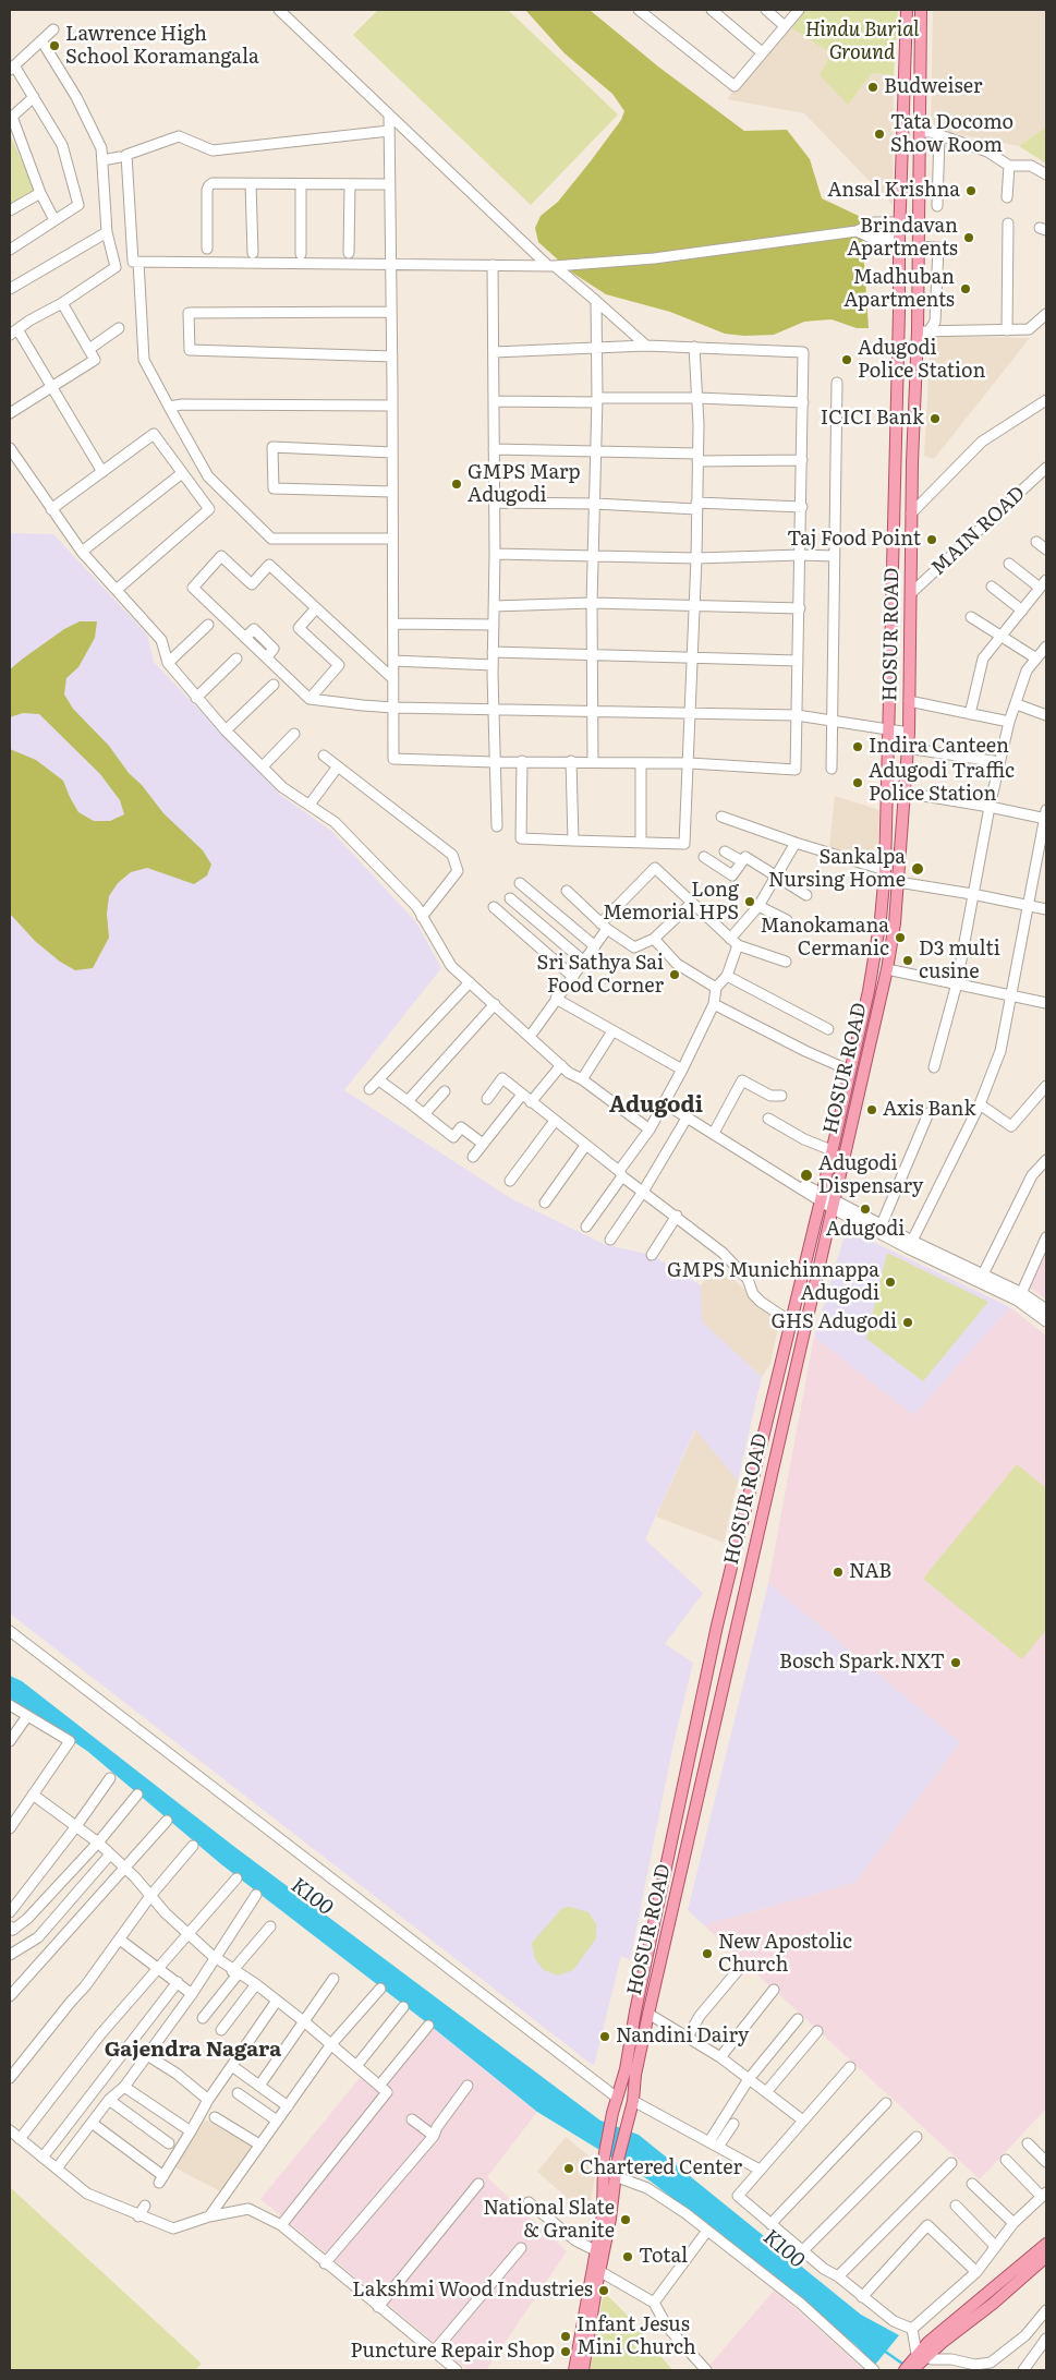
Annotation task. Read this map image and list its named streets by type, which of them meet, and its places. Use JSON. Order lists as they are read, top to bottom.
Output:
{
  "streets": {
    "main road": ["HOSUR ROAD"],
    "street": ["MAIN ROAD"]
  },
  "crossings": [
    ["MAIN ROAD", "HOSUR ROAD"]
  ],
  "districts": ["Adugodi", "Gajendra Nagara"],
  "water": ["K100"],
  "parks": ["Hindu Burial Ground"],
  "places": [
    "Lawrence High School Koramangala",
    "Budweiser",
    "Tata Docomo Show Room",
    "Ansal Krishna",
    "Brindavan Apartments",
    "Madhuban Apartments",
    "Adugodi Police Station",
    "ICICI Bank",
    "GMPS Marp Adugodi",
    "Taj Food Point",
    "Indira Canteen",
    "Adugodi Traffic Police Station",
    "Sankalpa Nursing Home",
    "Long Memorial HPS",
    "Manokamana Cermanic",
    "D3 multi cusine",
    "Sri Sathya Sai Food Corner",
    "Axis Bank",
    "Adugodi Dispensary",
    "Adugodi",
    "GMPS Munichinnappa Adugodi",
    "GHS Adugodi",
    "NAB",
    "Bosch Spark.NXT",
    "New Apostolic Church",
    "Nandini Dairy",
    "Chartered Center",
    "National Slate & Granite",
    "Total",
    "Lakshmi Wood Industries",
    "Infant Jesus Mini Church",
    "Puncture Repair Shop"
  ]
}
